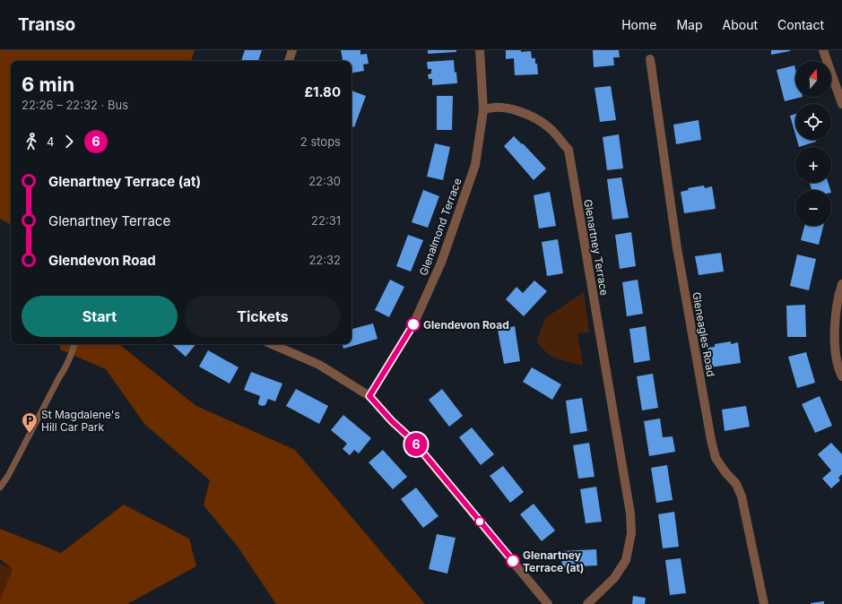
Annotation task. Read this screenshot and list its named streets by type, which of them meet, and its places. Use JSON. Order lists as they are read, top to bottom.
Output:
{
  "streets": {
    "street": ["Glenalmond Terrace", "Glenartney Terrace", "Gleneagles Road"]
  },
  "crossings": [
    ["Glenalmond Terrace", "Glenartney Terrace"]
  ],
  "places": {
    "other": ["Glendevon Road", "Glenartney Terrace (at)"],
    "parking": ["St Magdalene's Hill Car Park"]
  },
  "lines": ["bus line 6"],
  "north": "top",
  "page": {
    "header": "Transo",
    "nav": [
      "Home",
      "Map",
      "About",
      "Contact"
    ],
    "on_map": "6",
    "map_buttons": ["+", "−"],
    "heading": ["6 min", "22:26 – 22:32 · Bus", "£1.80"],
    "legs": ["4", "6", "2 stops"],
    "list": [
      {
        "name": "Glenartney Terrace (at)",
        "value": "22:30"
      },
      {
        "name": "Glenartney Terrace",
        "value": "22:31"
      },
      {
        "name": "Glendevon Road",
        "value": "22:32"
      }
    ],
    "buttons": ["Start", "Tickets"]
  }
}
